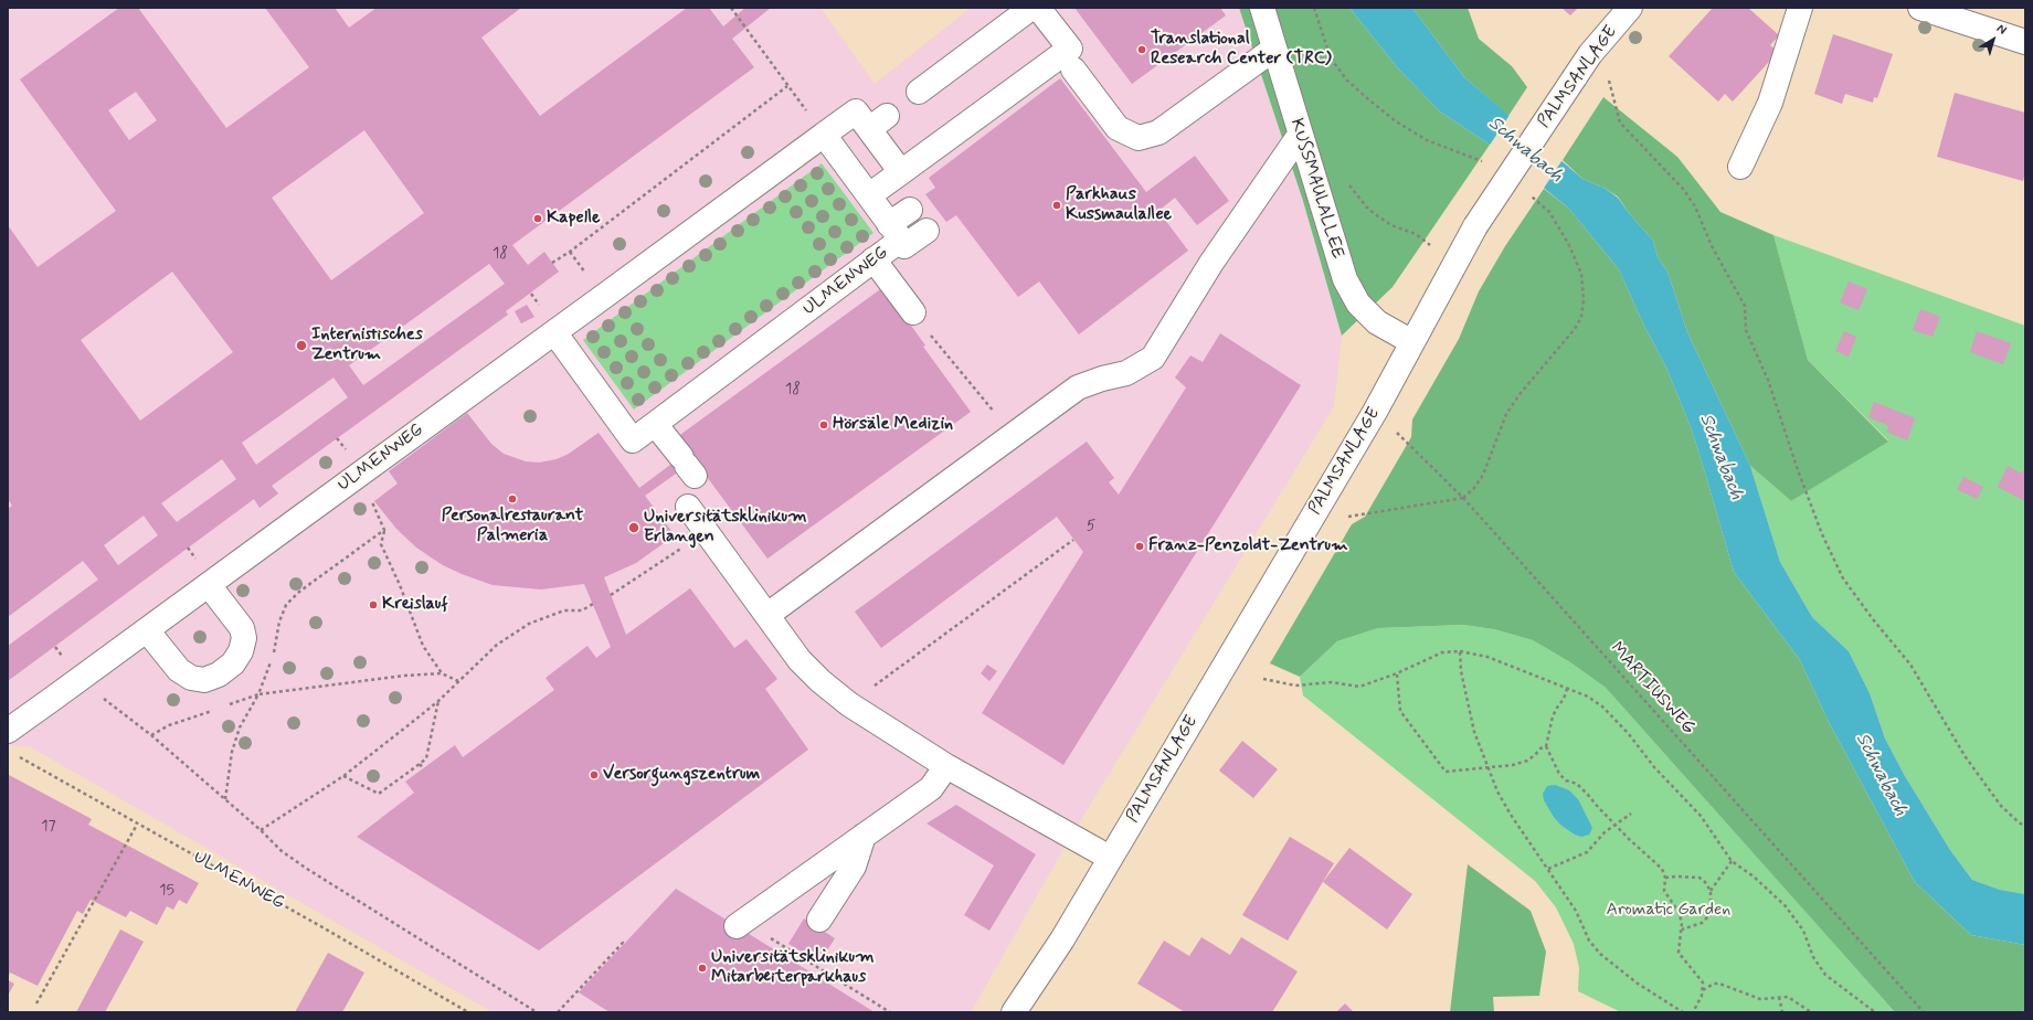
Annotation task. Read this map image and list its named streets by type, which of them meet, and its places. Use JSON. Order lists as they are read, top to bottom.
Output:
{
  "streets": {
    "street": ["PALMSANLAGE", "KUSSMAULALLEE", "ULMENWEG"],
    "path": ["MARTIUSWEG"]
  },
  "crossings": [
    ["PALMSANLAGE", "KUSSMAULALLEE"],
    ["PALMSANLAGE", "MARTIUSWEG"]
  ],
  "water": ["Schwabach"],
  "parks": ["Aromatic Garden"],
  "places": [
    "Translational Research Center (TRC)",
    "Parkhaus Kussmaulallee",
    "Kapelle",
    "Internistisches Zentrum",
    "Hörsäle Medizin",
    "Personalrestaurant Palmeria",
    "Universitätsklinikum Erlangen",
    "Franz-Penzoldt-Zentrum",
    "Kreislauf",
    "Versorgungszentrum",
    "Universitätsklinikum Mitarbeiterparkhaus"
  ],
  "house_numbers": [
    "18",
    "18",
    "5",
    "17",
    "15"
  ],
  "north": "top right"
}
